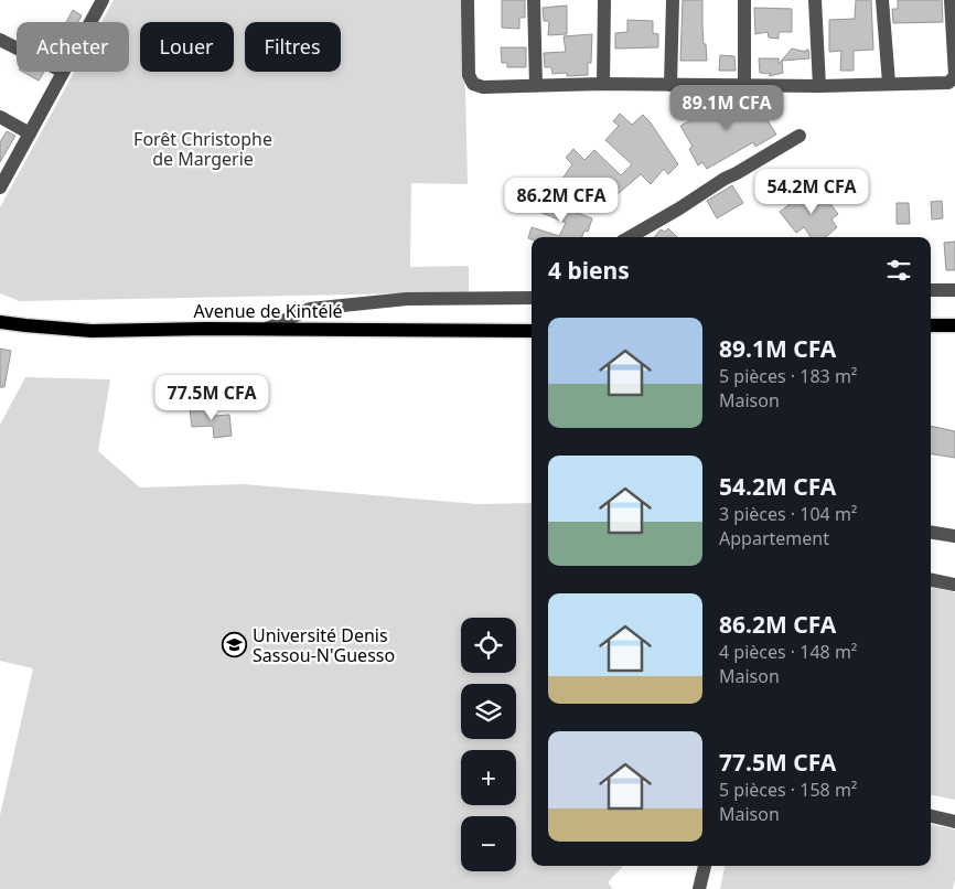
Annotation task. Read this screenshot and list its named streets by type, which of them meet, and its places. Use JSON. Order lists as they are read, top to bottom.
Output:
{
  "streets": {
    "main road": ["Avenue de Kintélé"]
  },
  "parks": ["Forêt Christophe de Margerie"],
  "places": {
    "school or university": ["Université Denis Sassou-N'Guesso"]
  },
  "page": {
    "chip": ["Acheter", "Louer", "Filtres"],
    "price": [
      "89.1M CFA",
      "54.2M CFA",
      "86.2M CFA",
      "77.5M CFA"
    ],
    "heading": "4 biens",
    "list": [
      {
        "name": "89.1M CFA",
        "note": "5 pièces · 183 m² · Maison"
      },
      {
        "name": "54.2M CFA",
        "note": "3 pièces · 104 m² · Appartement"
      },
      {
        "name": "86.2M CFA",
        "note": "4 pièces · 148 m² · Maison"
      },
      {
        "name": "77.5M CFA",
        "note": "5 pièces · 158 m² · Maison"
      }
    ],
    "map_buttons": ["+", "−"]
  }
}
